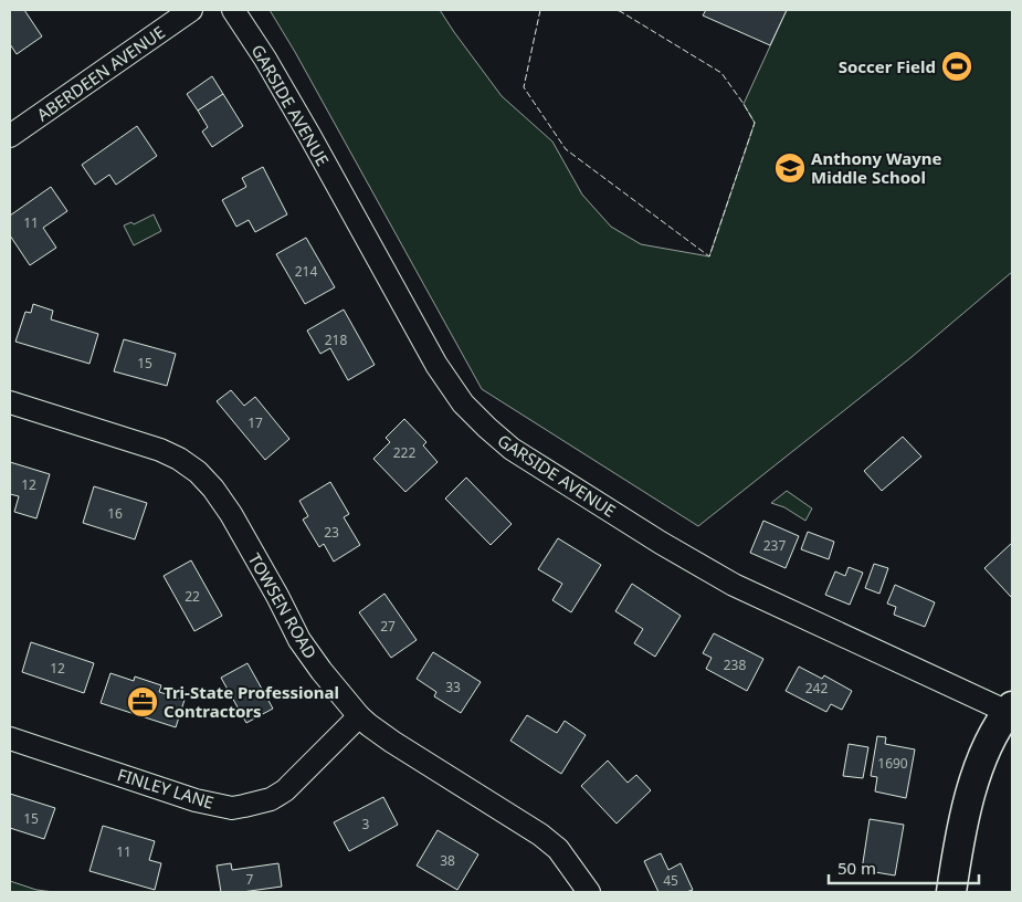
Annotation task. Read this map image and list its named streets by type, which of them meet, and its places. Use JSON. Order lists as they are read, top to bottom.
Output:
{
  "streets": {
    "street": [
      "ABERDEEN AVENUE",
      "GARSIDE AVENUE",
      "TOWSEN ROAD",
      "FINLEY LANE"
    ]
  },
  "crossings": [
    ["TOWSEN ROAD", "FINLEY LANE"]
  ],
  "places": {
    "sports": ["Soccer Field"],
    "school or university": ["Anthony Wayne Middle School"],
    "office": ["Tri-State Professional Contractors"]
  },
  "house_numbers": [
    "11",
    "214",
    "218",
    "15",
    "17",
    "222",
    "12",
    "16",
    "23",
    "237",
    "22",
    "27",
    "238",
    "12",
    "33",
    "242",
    "1690",
    "15",
    "3",
    "11",
    "38",
    "7",
    "45"
  ],
  "scale_bar": "50 m"
}
